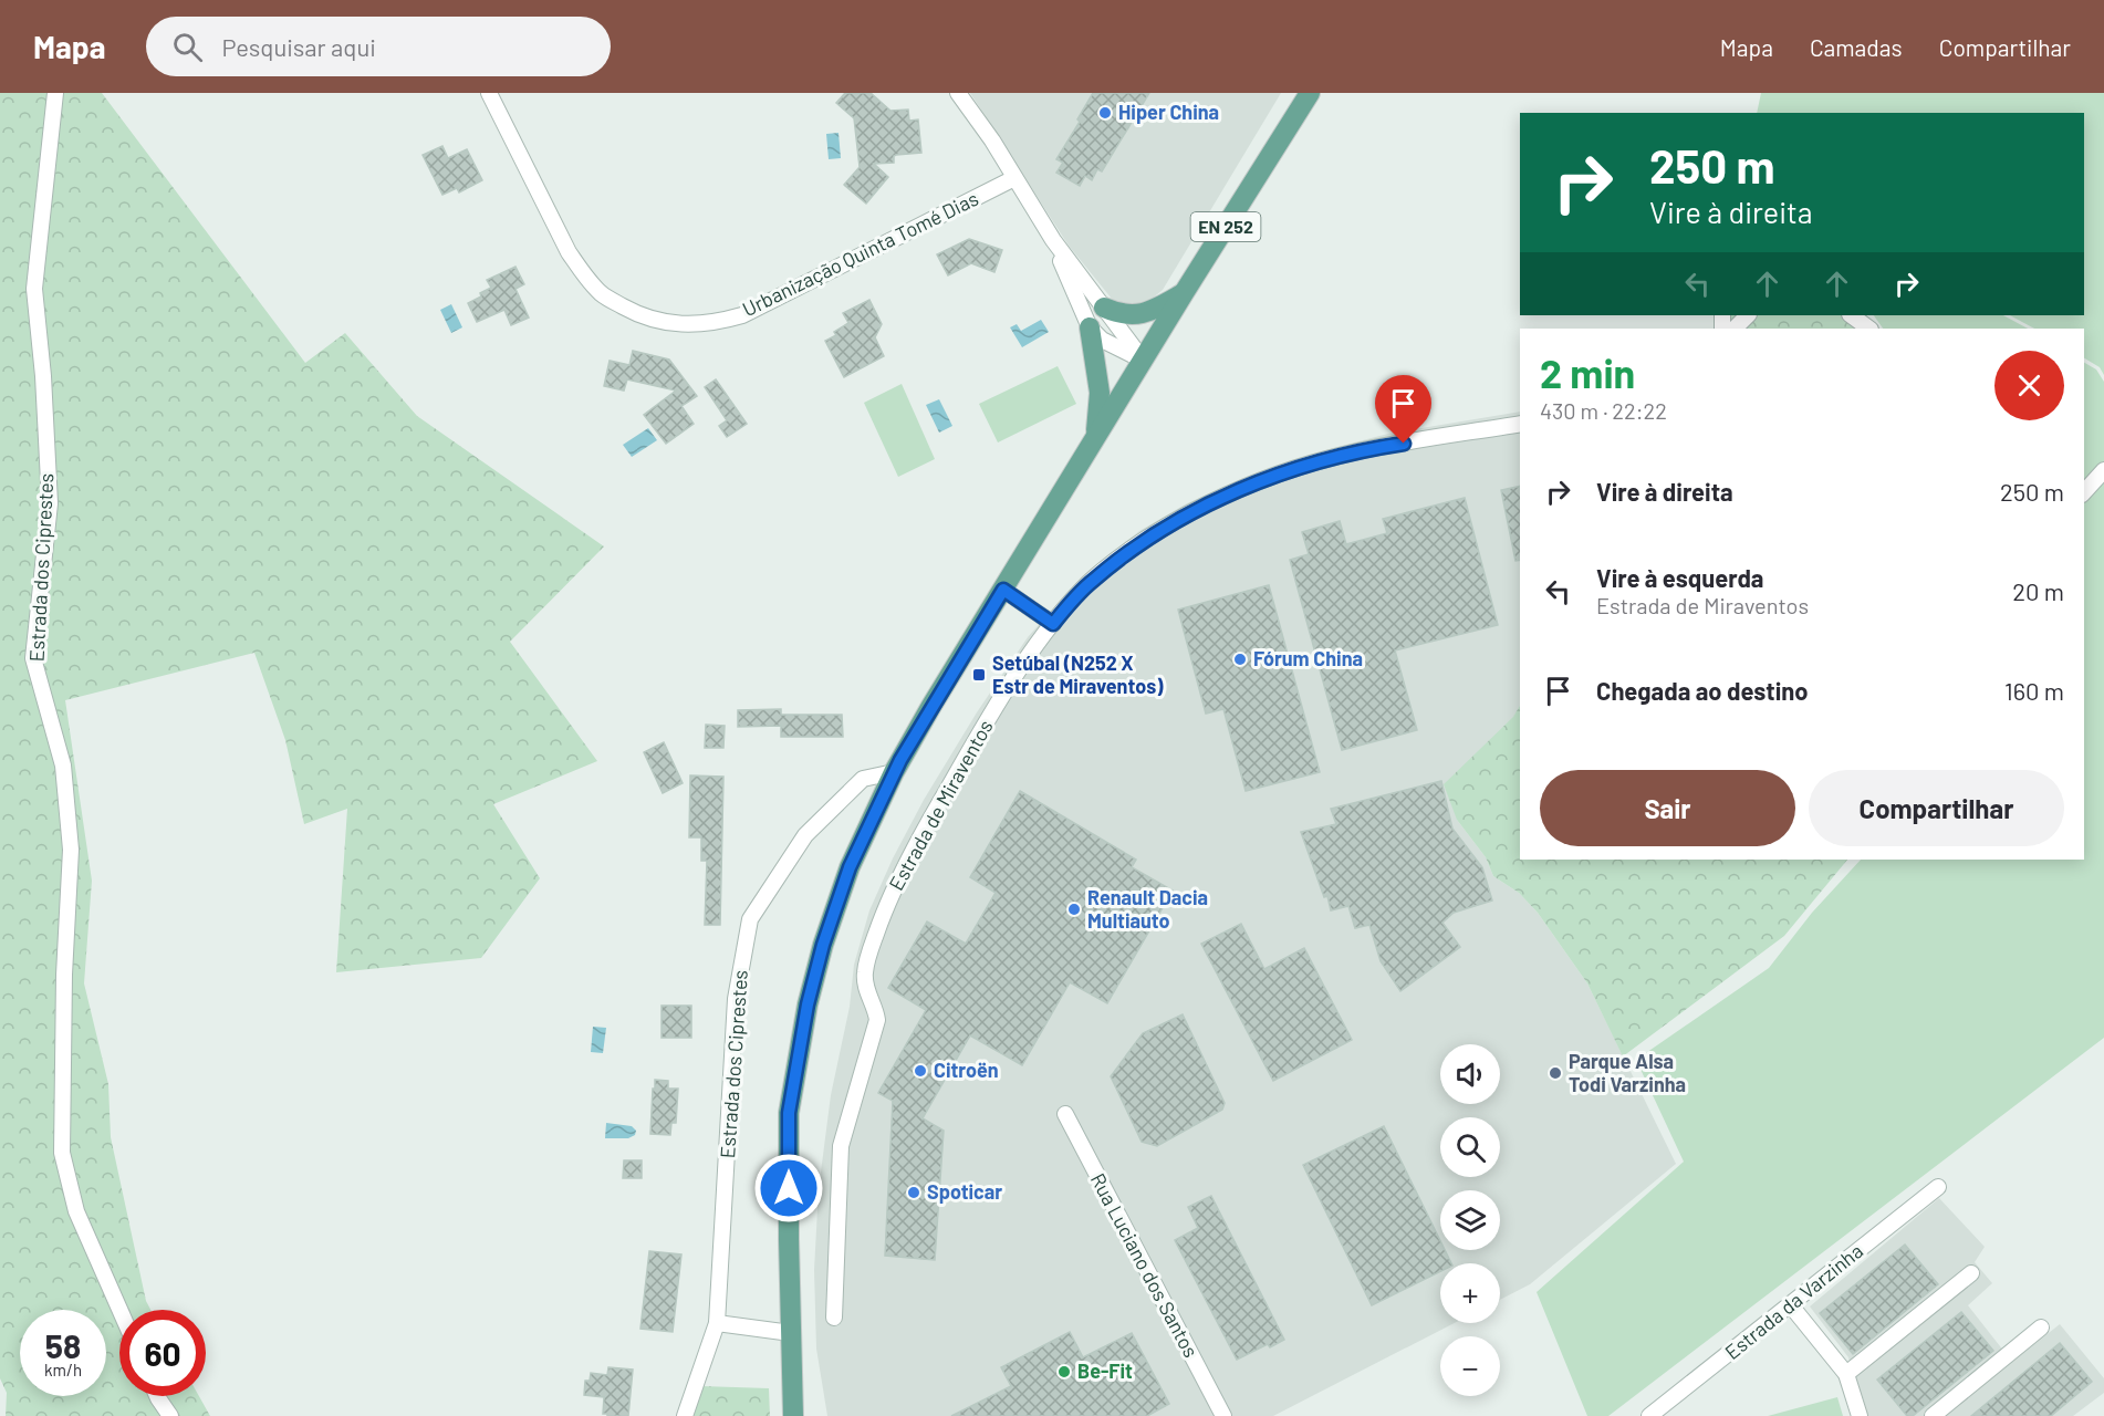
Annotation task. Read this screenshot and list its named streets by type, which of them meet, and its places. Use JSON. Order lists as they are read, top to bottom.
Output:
{
  "streets": {
    "main road": ["EN 252"],
    "street": [
      "Urbanização Quinta Tomé Dias",
      "Estrada dos Ciprestes",
      "Estrada de Miraventos",
      "Rua Luciano dos Santos",
      "Estrada da Varzinha"
    ]
  },
  "crossings": [
    ["EN 252", "Estrada dos Ciprestes"]
  ],
  "places": {
    "other": [
      "Hiper China",
      "Fórum China",
      "Renault Dacia Multiauto",
      "Citroën",
      "Parque Alsa Todi Varzinha",
      "Spoticar",
      "Be-Fit"
    ],
    "transit": ["Setúbal (N252 X Estr de Miraventos)"]
  },
  "page": {
    "header": "Mapa",
    "search": "Pesquisar aqui",
    "nav": ["Mapa", "Camadas", "Compartilhar"],
    "turn": ["250 m", "Vire à direita"],
    "heading": ["2 min", "430 m · 22:22"],
    "list": [
      {
        "name": "Vire à direita",
        "value": "250 m"
      },
      {
        "name": "Vire à esquerda",
        "note": "Estrada de Miraventos",
        "value": "20 m"
      },
      {
        "name": "Chegada ao destino",
        "value": "160 m"
      }
    ],
    "buttons": ["Sair", "Compartilhar"],
    "map_buttons": ["+", "−"],
    "speed": "58 km/h",
    "limit": "60"
  }
}
